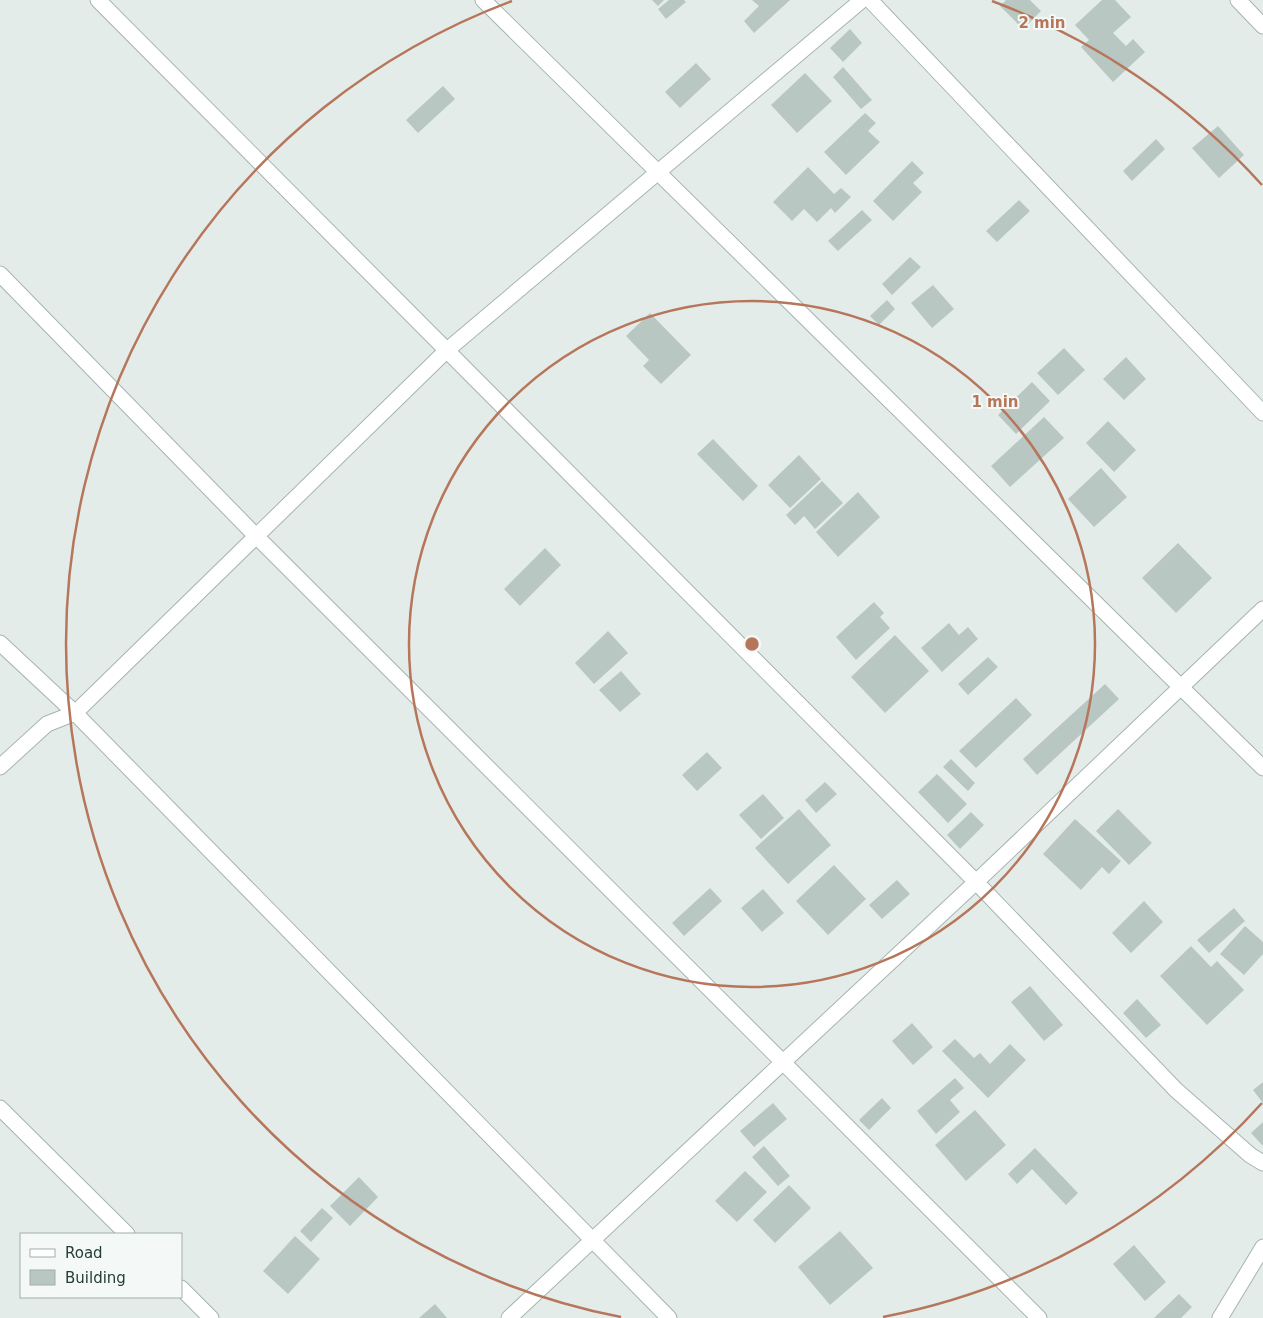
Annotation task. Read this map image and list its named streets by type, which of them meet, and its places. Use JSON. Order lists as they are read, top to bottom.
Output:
{
  "legend": ["Road", "Building"],
  "rings": ["2 min", "1 min"]
}
